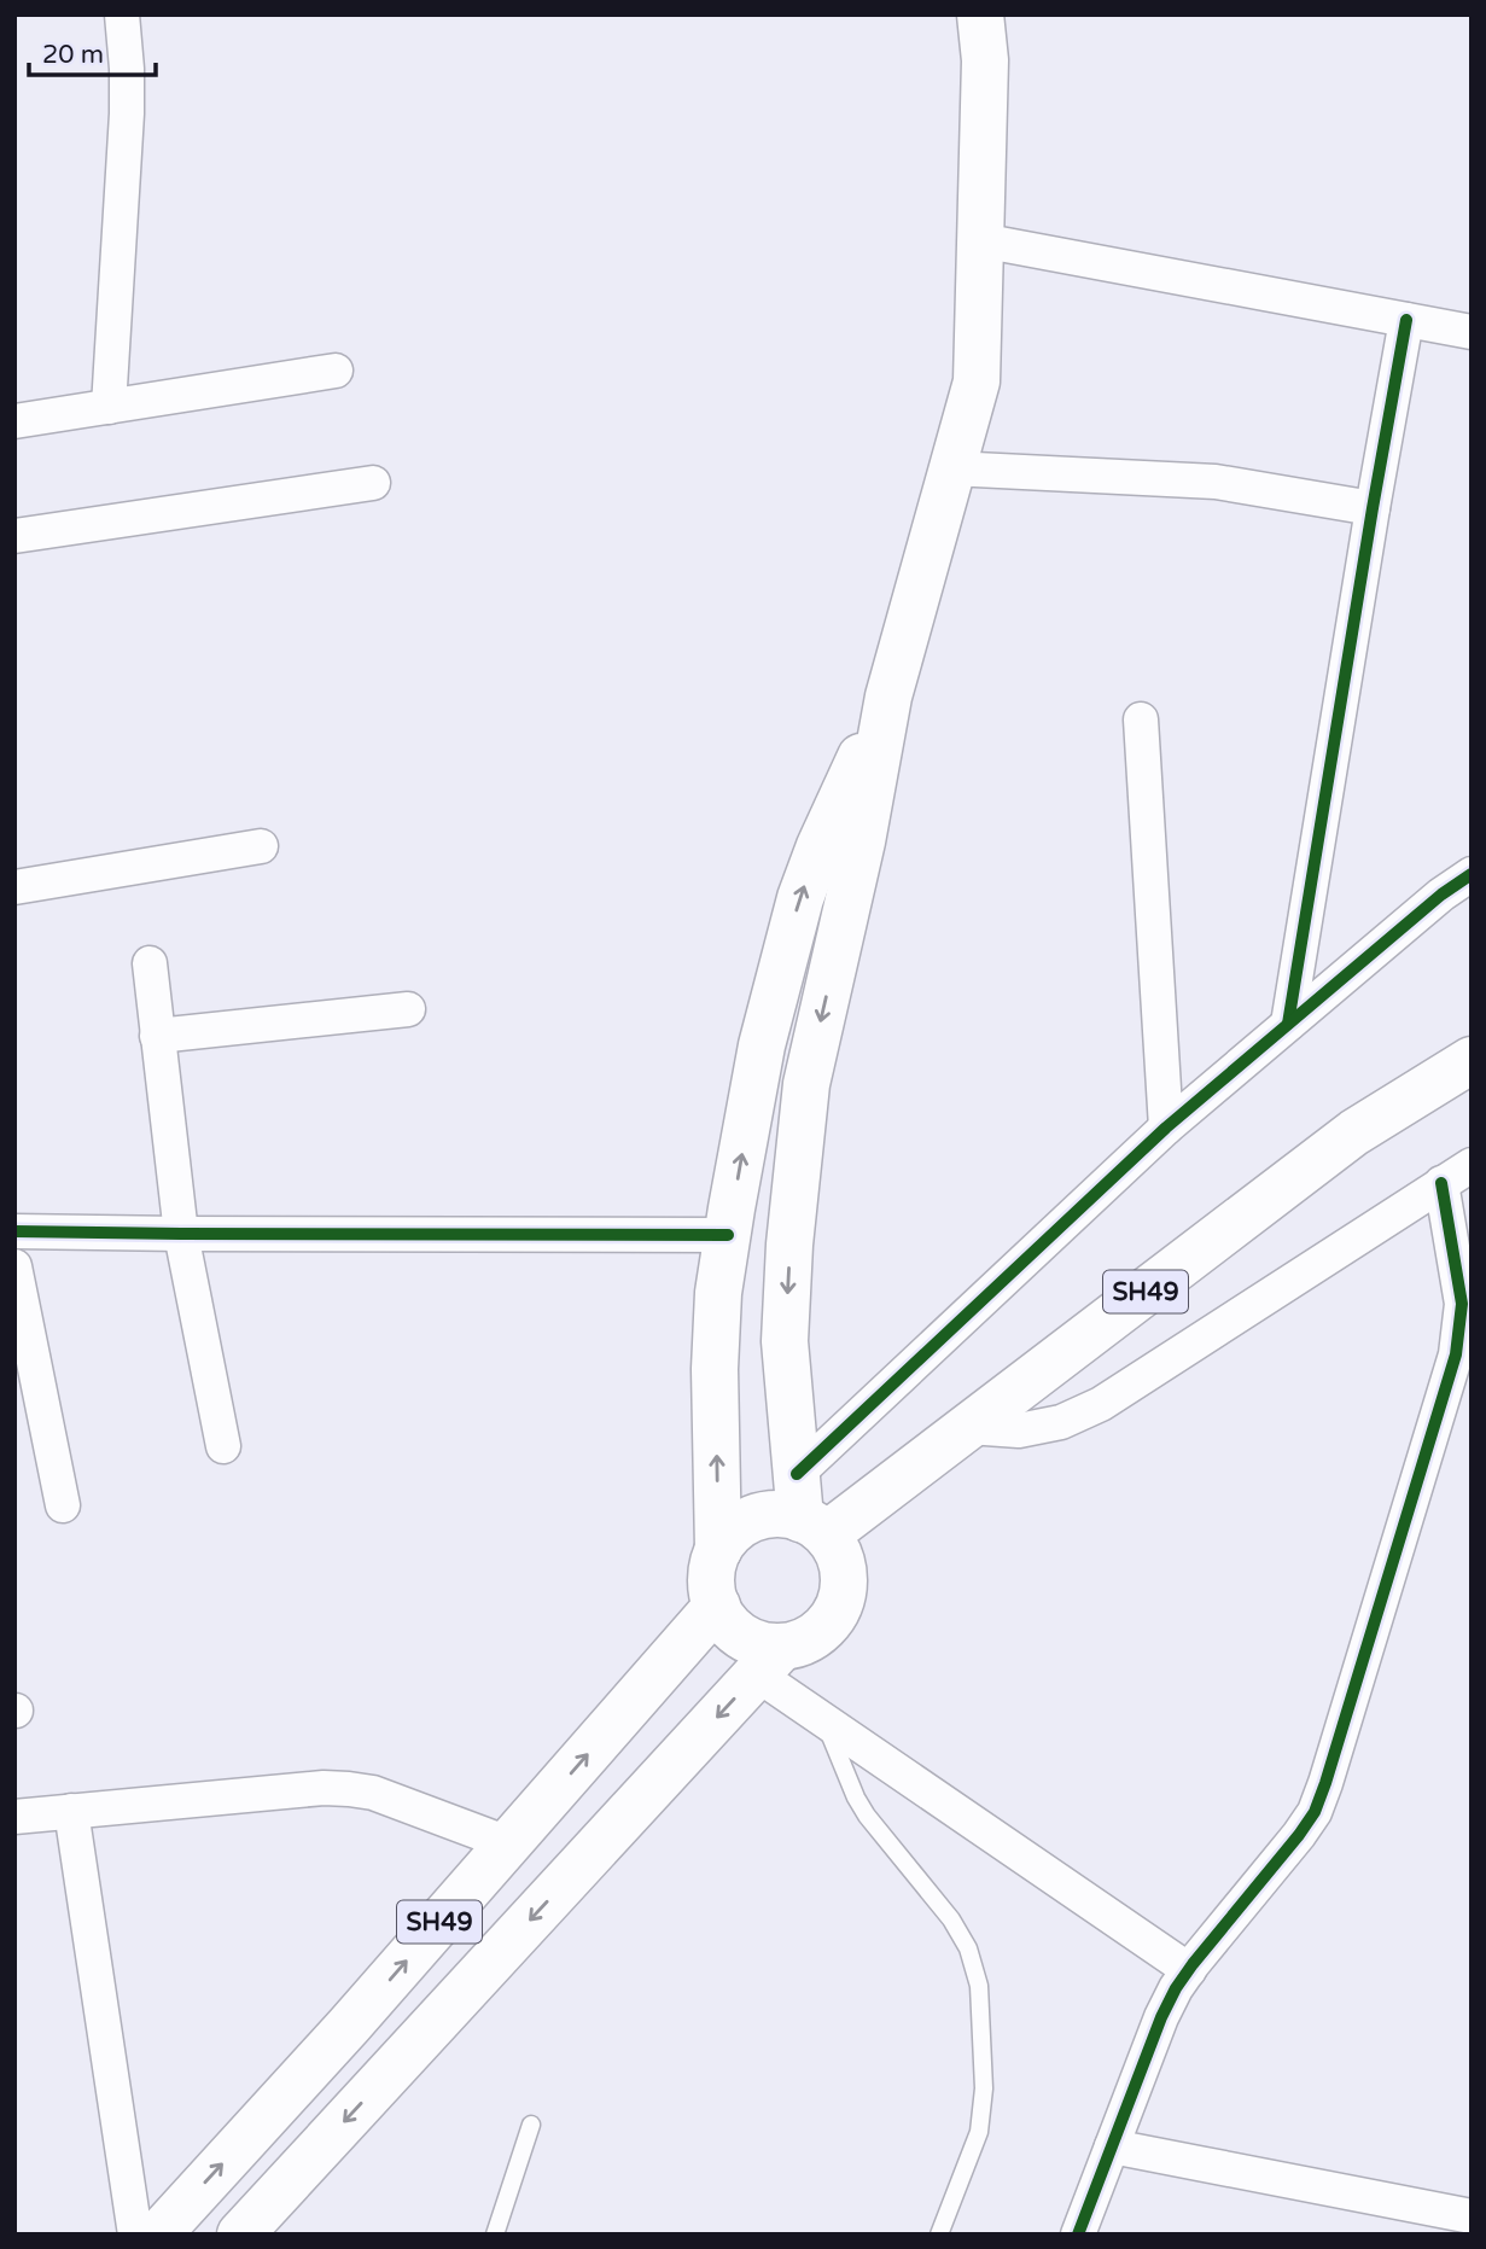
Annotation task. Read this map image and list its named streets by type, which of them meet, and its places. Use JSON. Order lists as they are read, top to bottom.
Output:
{
  "streets": {
    "main road": ["SH49"]
  },
  "scale_bar": "20 m"
}
